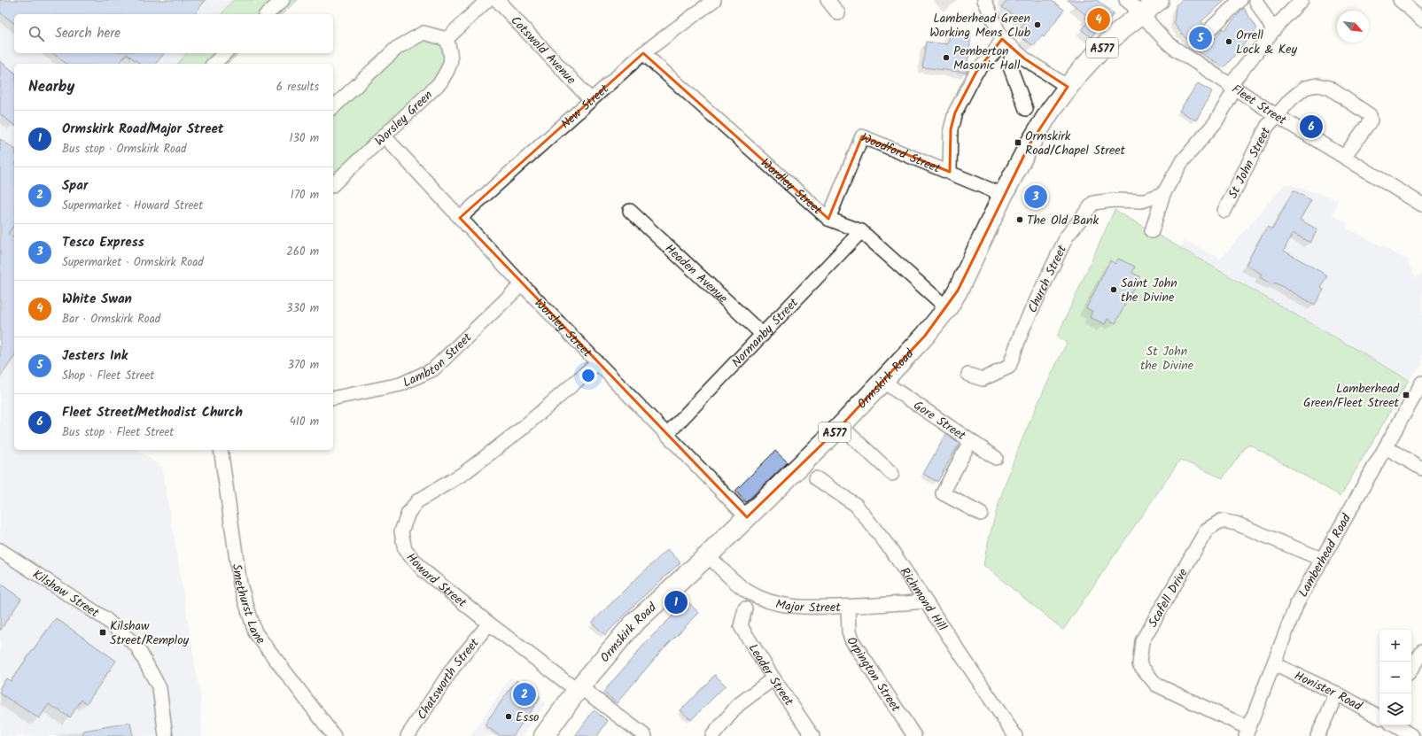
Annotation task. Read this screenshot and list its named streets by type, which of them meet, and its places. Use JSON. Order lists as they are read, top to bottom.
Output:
{
  "streets": {
    "highway": ["A577", "Ormskirk Road"],
    "street": [
      "Cotswold Avenue",
      "Fleet Street",
      "New Street",
      "Worsley Green",
      "Woodford Street",
      "St John Street",
      "Wardley Street",
      "Headen Avenue",
      "Church Street",
      "Worsley Street",
      "Normanby Street",
      "Lambton Street",
      "Gore Street",
      "Lamberhead Road",
      "Howard Street",
      "Kilshaw Street",
      "Scafell Drive",
      "Richmond Hill",
      "Smethurst Lane",
      "Major Street",
      "Orpington Street",
      "Leader Street",
      "Chatsworth Street",
      "Honister Road"
    ]
  },
  "crossings": [
    ["Cotswold Avenue", "New Street"],
    ["Fleet Street", "St John Street"],
    ["Fleet Street", "Ormskirk Road"],
    ["New Street", "Wardley Street"],
    ["New Street", "Worsley Street"],
    ["Worsley Green", "Worsley Street"],
    ["Woodford Street", "Wardley Street"],
    ["Woodford Street", "Ormskirk Road"],
    ["Wardley Street", "Normanby Street"],
    ["Wardley Street", "Ormskirk Road"],
    ["Headen Avenue", "Normanby Street"],
    ["Worsley Street", "Normanby Street"],
    ["Worsley Street", "Lambton Street"],
    ["Worsley Street", "Ormskirk Road"],
    ["Worsley Street", "Howard Street"],
    ["Ormskirk Road", "Gore Street"],
    ["Ormskirk Road", "Howard Street"],
    ["Ormskirk Road", "Major Street"],
    ["Lamberhead Road", "Scafell Drive"],
    ["Lamberhead Road", "Honister Road"],
    ["Howard Street", "Chatsworth Street"],
    ["Richmond Hill", "Major Street"],
    ["Major Street", "Orpington Street"]
  ],
  "parks": ["St John the Divine"],
  "places": {
    "other": [
      "Lamberhead Green Working Mens Club",
      "Orrell Lock & Key",
      "Pemberton Masonic Hall",
      "The Old Bank",
      "Saint John the Divine",
      "Esso"
    ],
    "transit": ["Ormskirk Road/Chapel Street", "Lamberhead Green/Fleet Street", "Kilshaw Street/Remploy"]
  },
  "north": "bottom right",
  "page": {
    "pins": [
      "4",
      "5",
      "6",
      "3",
      "1",
      "2"
    ],
    "search": "Search here",
    "heading": ["Nearby", "6 results"],
    "list": [
      {
        "mark": "1",
        "name": "Ormskirk Road/Major Street",
        "note": "Bus stop · Ormskirk Road",
        "value": "130 m"
      },
      {
        "mark": "2",
        "name": "Spar",
        "note": "Supermarket · Howard Street",
        "value": "170 m"
      },
      {
        "mark": "3",
        "name": "Tesco Express",
        "note": "Supermarket · Ormskirk Road",
        "value": "260 m"
      },
      {
        "mark": "4",
        "name": "White Swan",
        "note": "Bar · Ormskirk Road",
        "value": "330 m"
      },
      {
        "mark": "5",
        "name": "Jesters Ink",
        "note": "Shop · Fleet Street",
        "value": "370 m"
      },
      {
        "mark": "6",
        "name": "Fleet Street/Methodist Church",
        "note": "Bus stop · Fleet Street",
        "value": "410 m"
      }
    ],
    "map_buttons": ["+", "−"]
  }
}
